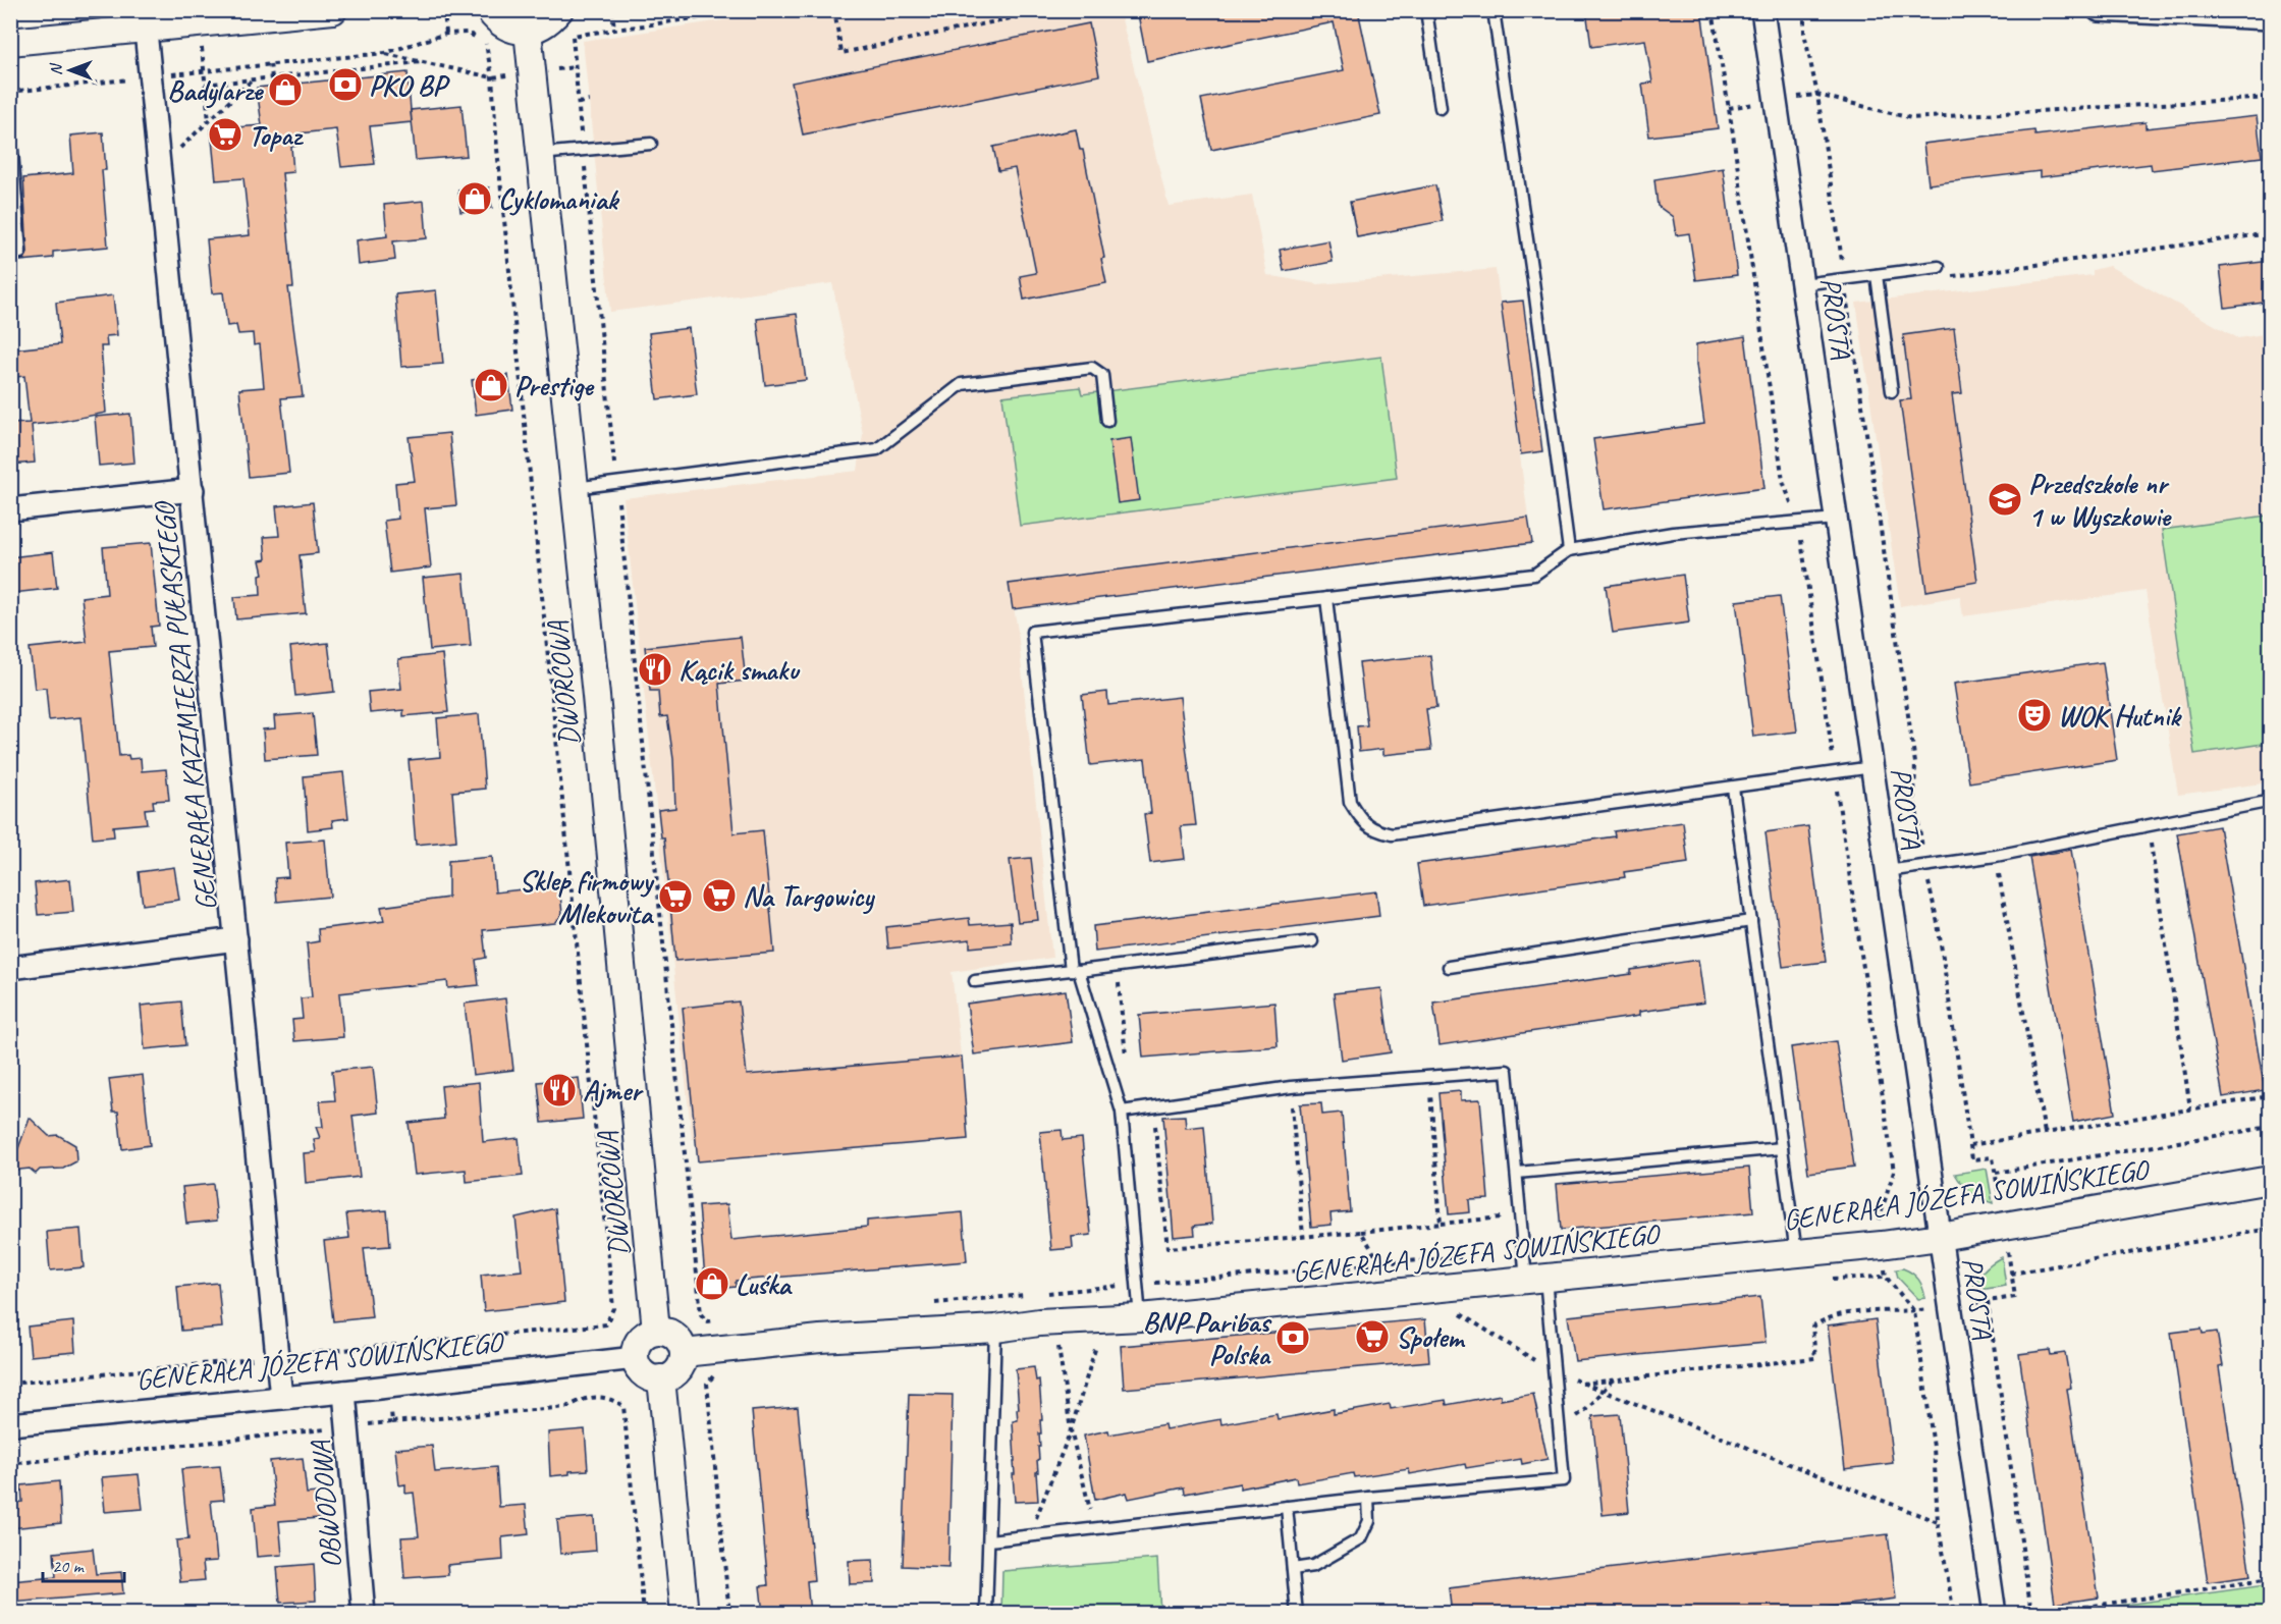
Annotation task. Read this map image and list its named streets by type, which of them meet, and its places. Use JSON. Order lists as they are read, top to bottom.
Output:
{
  "streets": {
    "street": [
      "PROSTA",
      "DWORCOWA",
      "GENERAŁA KAZIMIERZA PUŁASKIEGO",
      "GENERAŁA JÓZEFA SOWIŃSKIEGO",
      "OBWODOWA"
    ]
  },
  "crossings": [
    ["PROSTA", "GENERAŁA JÓZEFA SOWIŃSKIEGO"],
    ["DWORCOWA", "GENERAŁA JÓZEFA SOWIŃSKIEGO"],
    ["GENERAŁA KAZIMIERZA PUŁASKIEGO", "GENERAŁA JÓZEFA SOWIŃSKIEGO"],
    ["GENERAŁA JÓZEFA SOWIŃSKIEGO", "OBWODOWA"]
  ],
  "places": {
    "bank": ["PKO BP", "BNP Paribas Polska"],
    "shop": [
      "Badylarze",
      "Cyklomaniak",
      "Prestige",
      "Luśka"
    ],
    "supermarket": [
      "Topaz",
      "Na Targowicy",
      "Sklep firmowy Mlekovita",
      "Społem"
    ],
    "school or university": ["Przedszkole nr 1 w Wyszkowie"],
    "restaurant": ["Kącik smaku", "Ajmer"],
    "theatre": ["WOK Hutnik"]
  },
  "scale_bar": "20 m",
  "north": "left"
}
